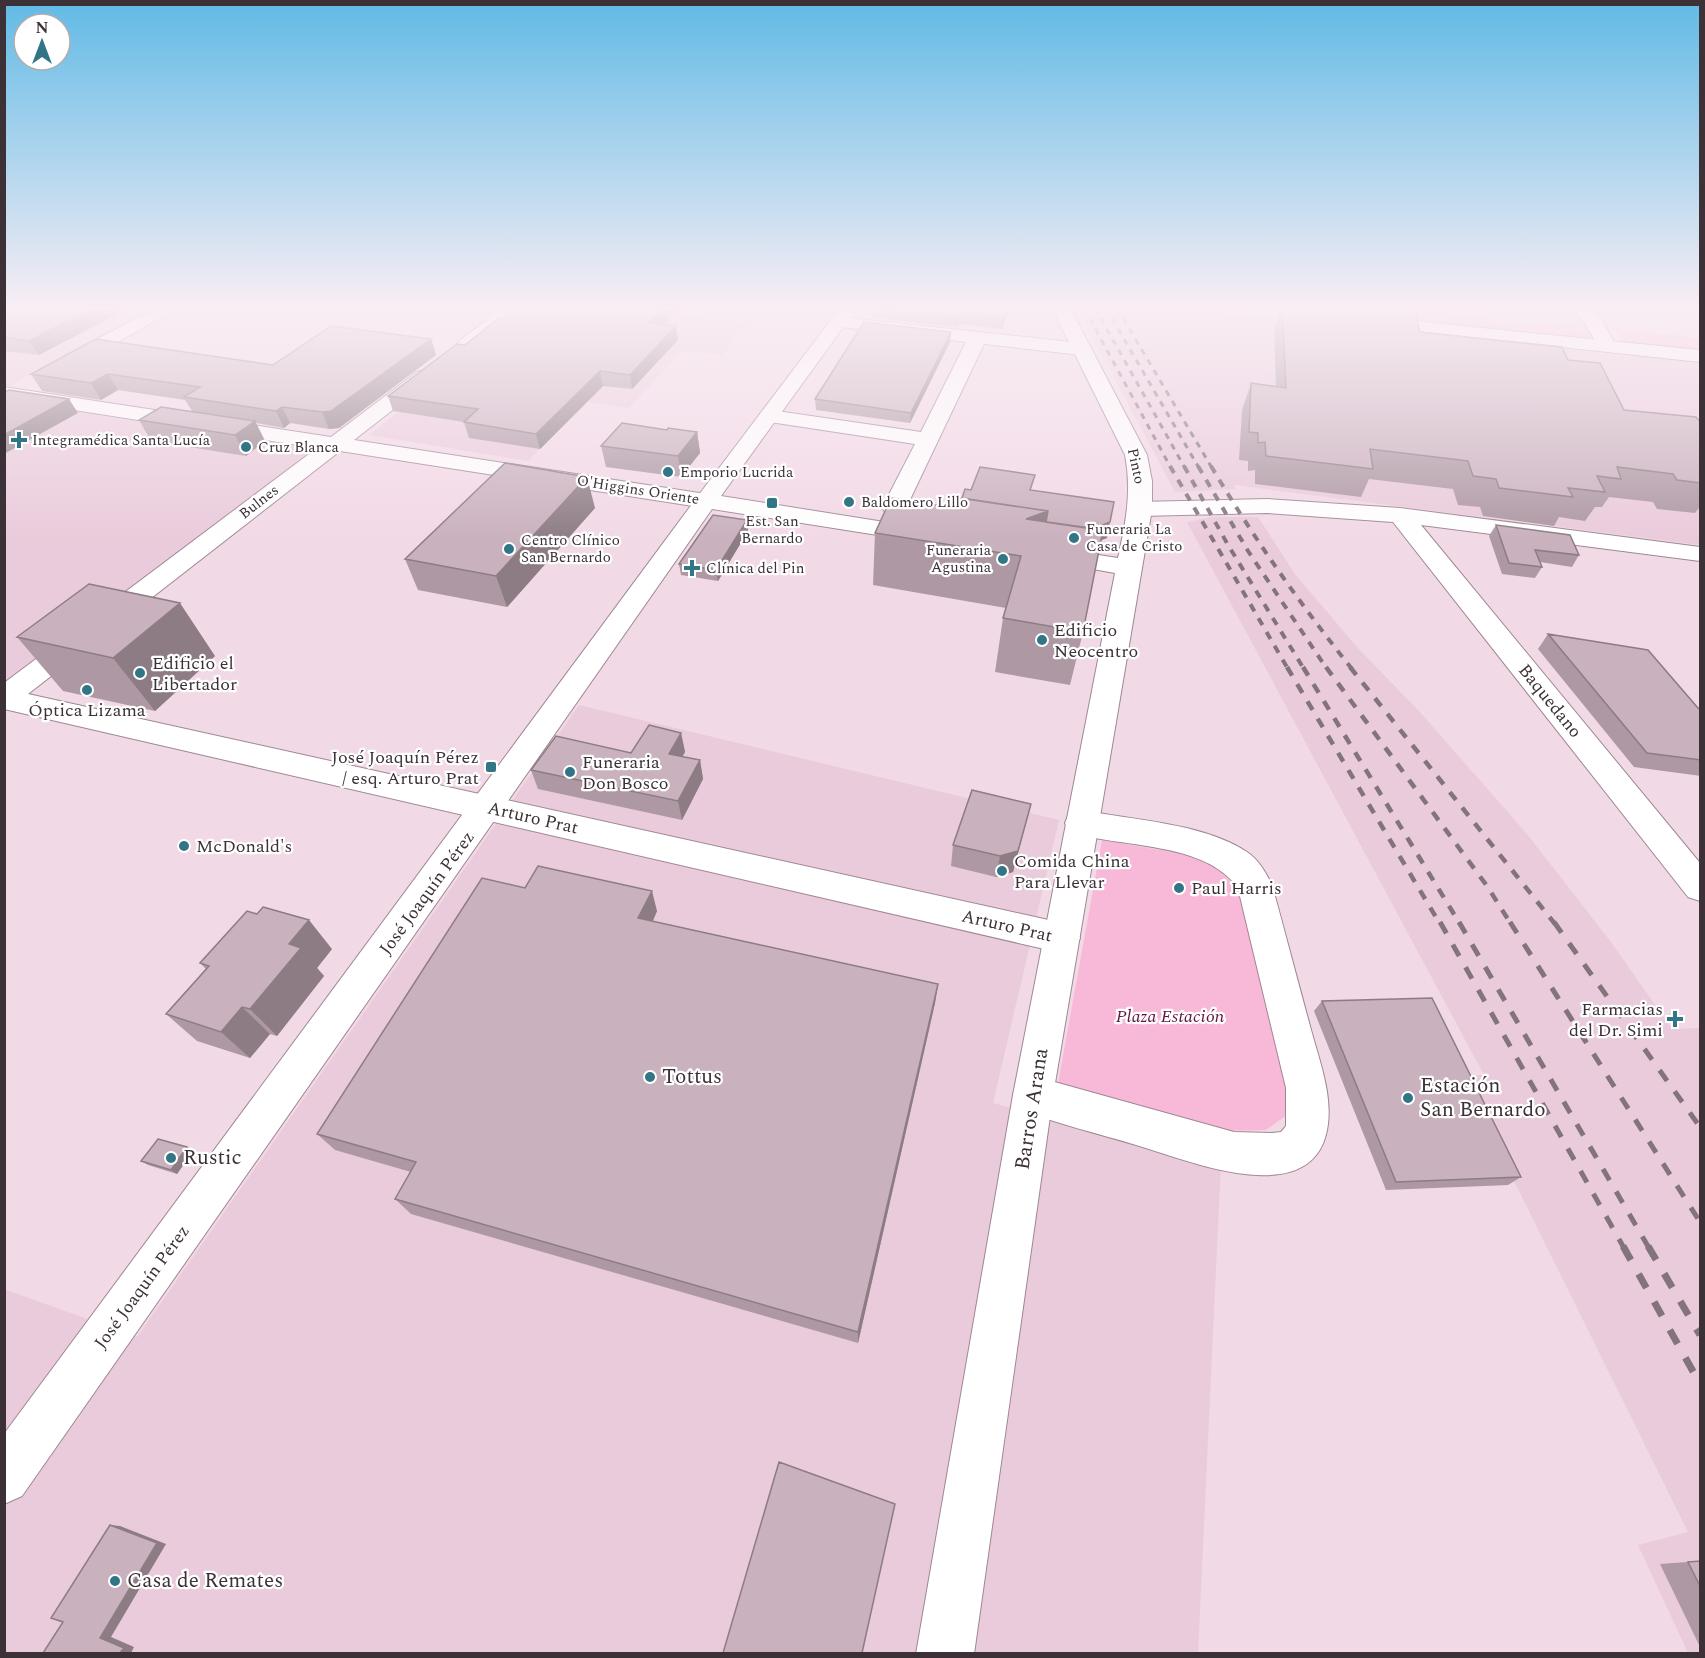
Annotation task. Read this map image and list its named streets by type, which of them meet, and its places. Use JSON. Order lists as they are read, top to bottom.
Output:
{
  "streets": {
    "street": [
      "Pinto",
      "O'Higgins Oriente",
      "Bulnes",
      "Baquedano",
      "Arturo Prat",
      "José Joaquín Pérez",
      "Barros Arana"
    ]
  },
  "crossings": [
    ["Pinto", "Barros Arana"],
    ["O'Higgins Oriente", "Bulnes"],
    ["O'Higgins Oriente", "José Joaquín Pérez"],
    ["Bulnes", "Arturo Prat"],
    ["Arturo Prat", "José Joaquín Pérez"],
    ["Arturo Prat", "Barros Arana"]
  ],
  "parks": ["Plaza Estación"],
  "places": {
    "health": ["Integramédica Santa Lucía", "Clínica del Pin", "Farmacias del Dr. Simi"],
    "other": [
      "Cruz Blanca",
      "Emporio Lucrida",
      "Baldomero Lillo",
      "Funeraria La Casa de Cristo",
      "Centro Clínico San Bernardo",
      "Funeraria Agustina",
      "Edificio Neocentro",
      "Edificio el Libertador",
      "Óptica Lizama",
      "Funeraria Don Bosco",
      "McDonald's",
      "Comida China Para Llevar",
      "Paul Harris",
      "Tottus",
      "Estación San Bernardo",
      "Rustic",
      "Casa de Remates"
    ],
    "transit": ["Est. San Bernardo", "José Joaquín Pérez / esq. Arturo Prat"]
  },
  "north": "top"
}
